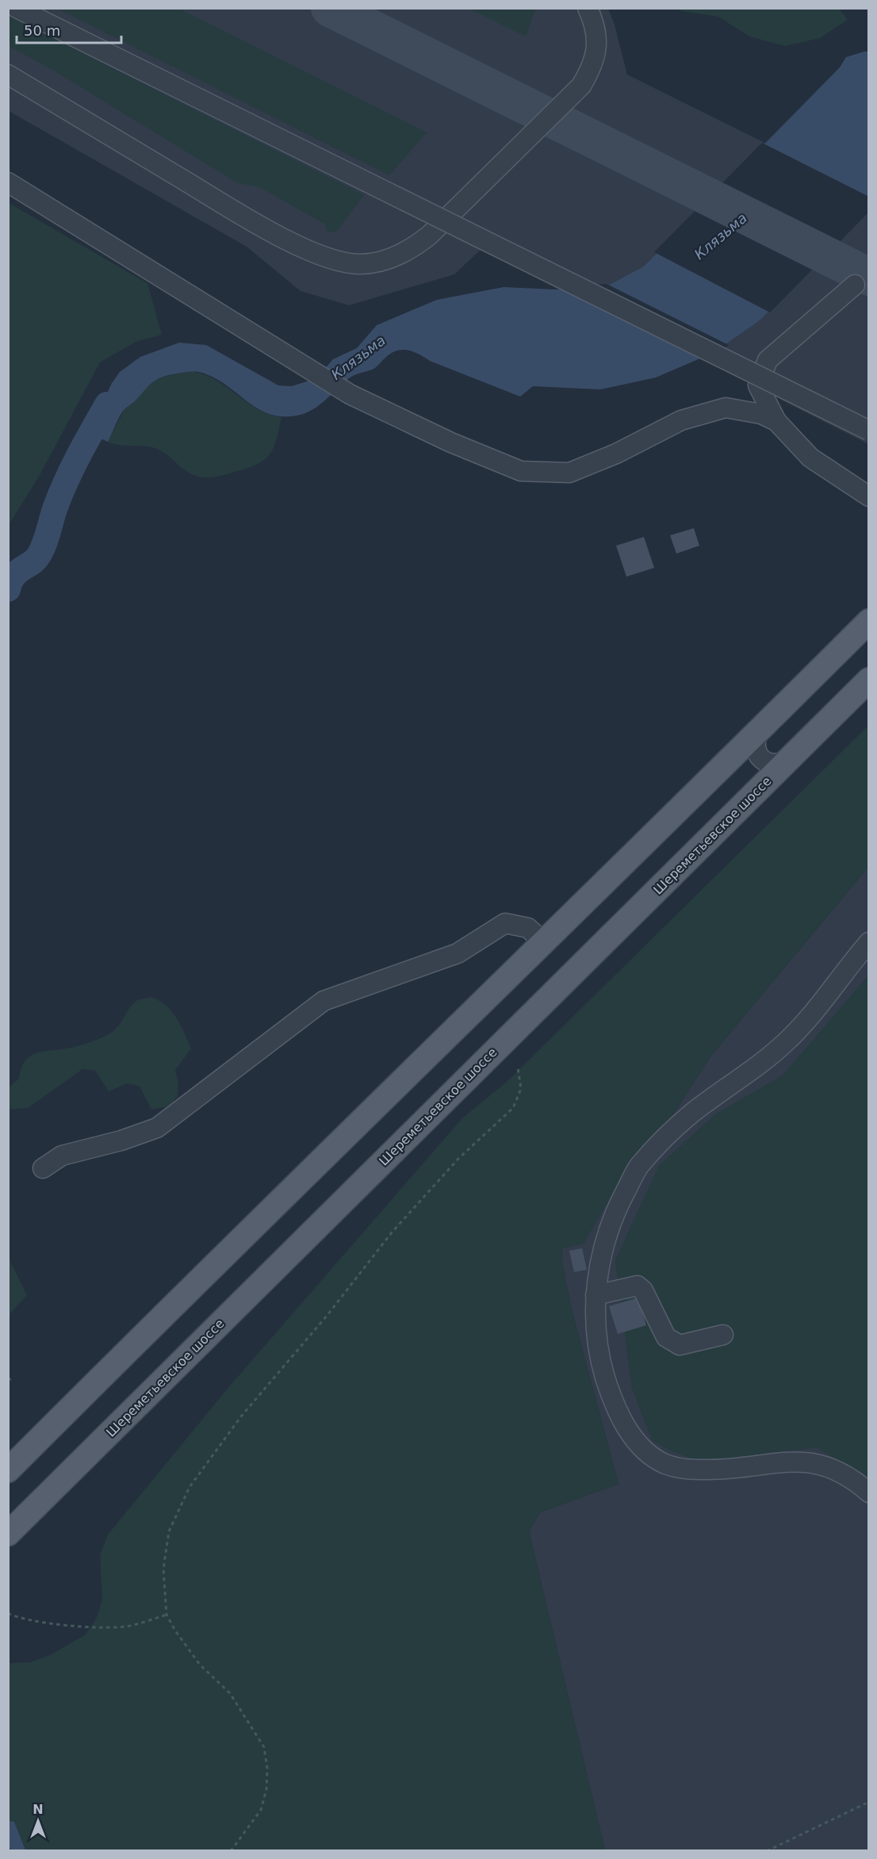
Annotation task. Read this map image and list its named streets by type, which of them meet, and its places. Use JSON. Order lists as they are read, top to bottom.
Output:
{
  "streets": {
    "main road": ["Шереметьевское шоссе"]
  },
  "water": ["Клязьма"],
  "scale_bar": "50 m",
  "north": "top"
}
